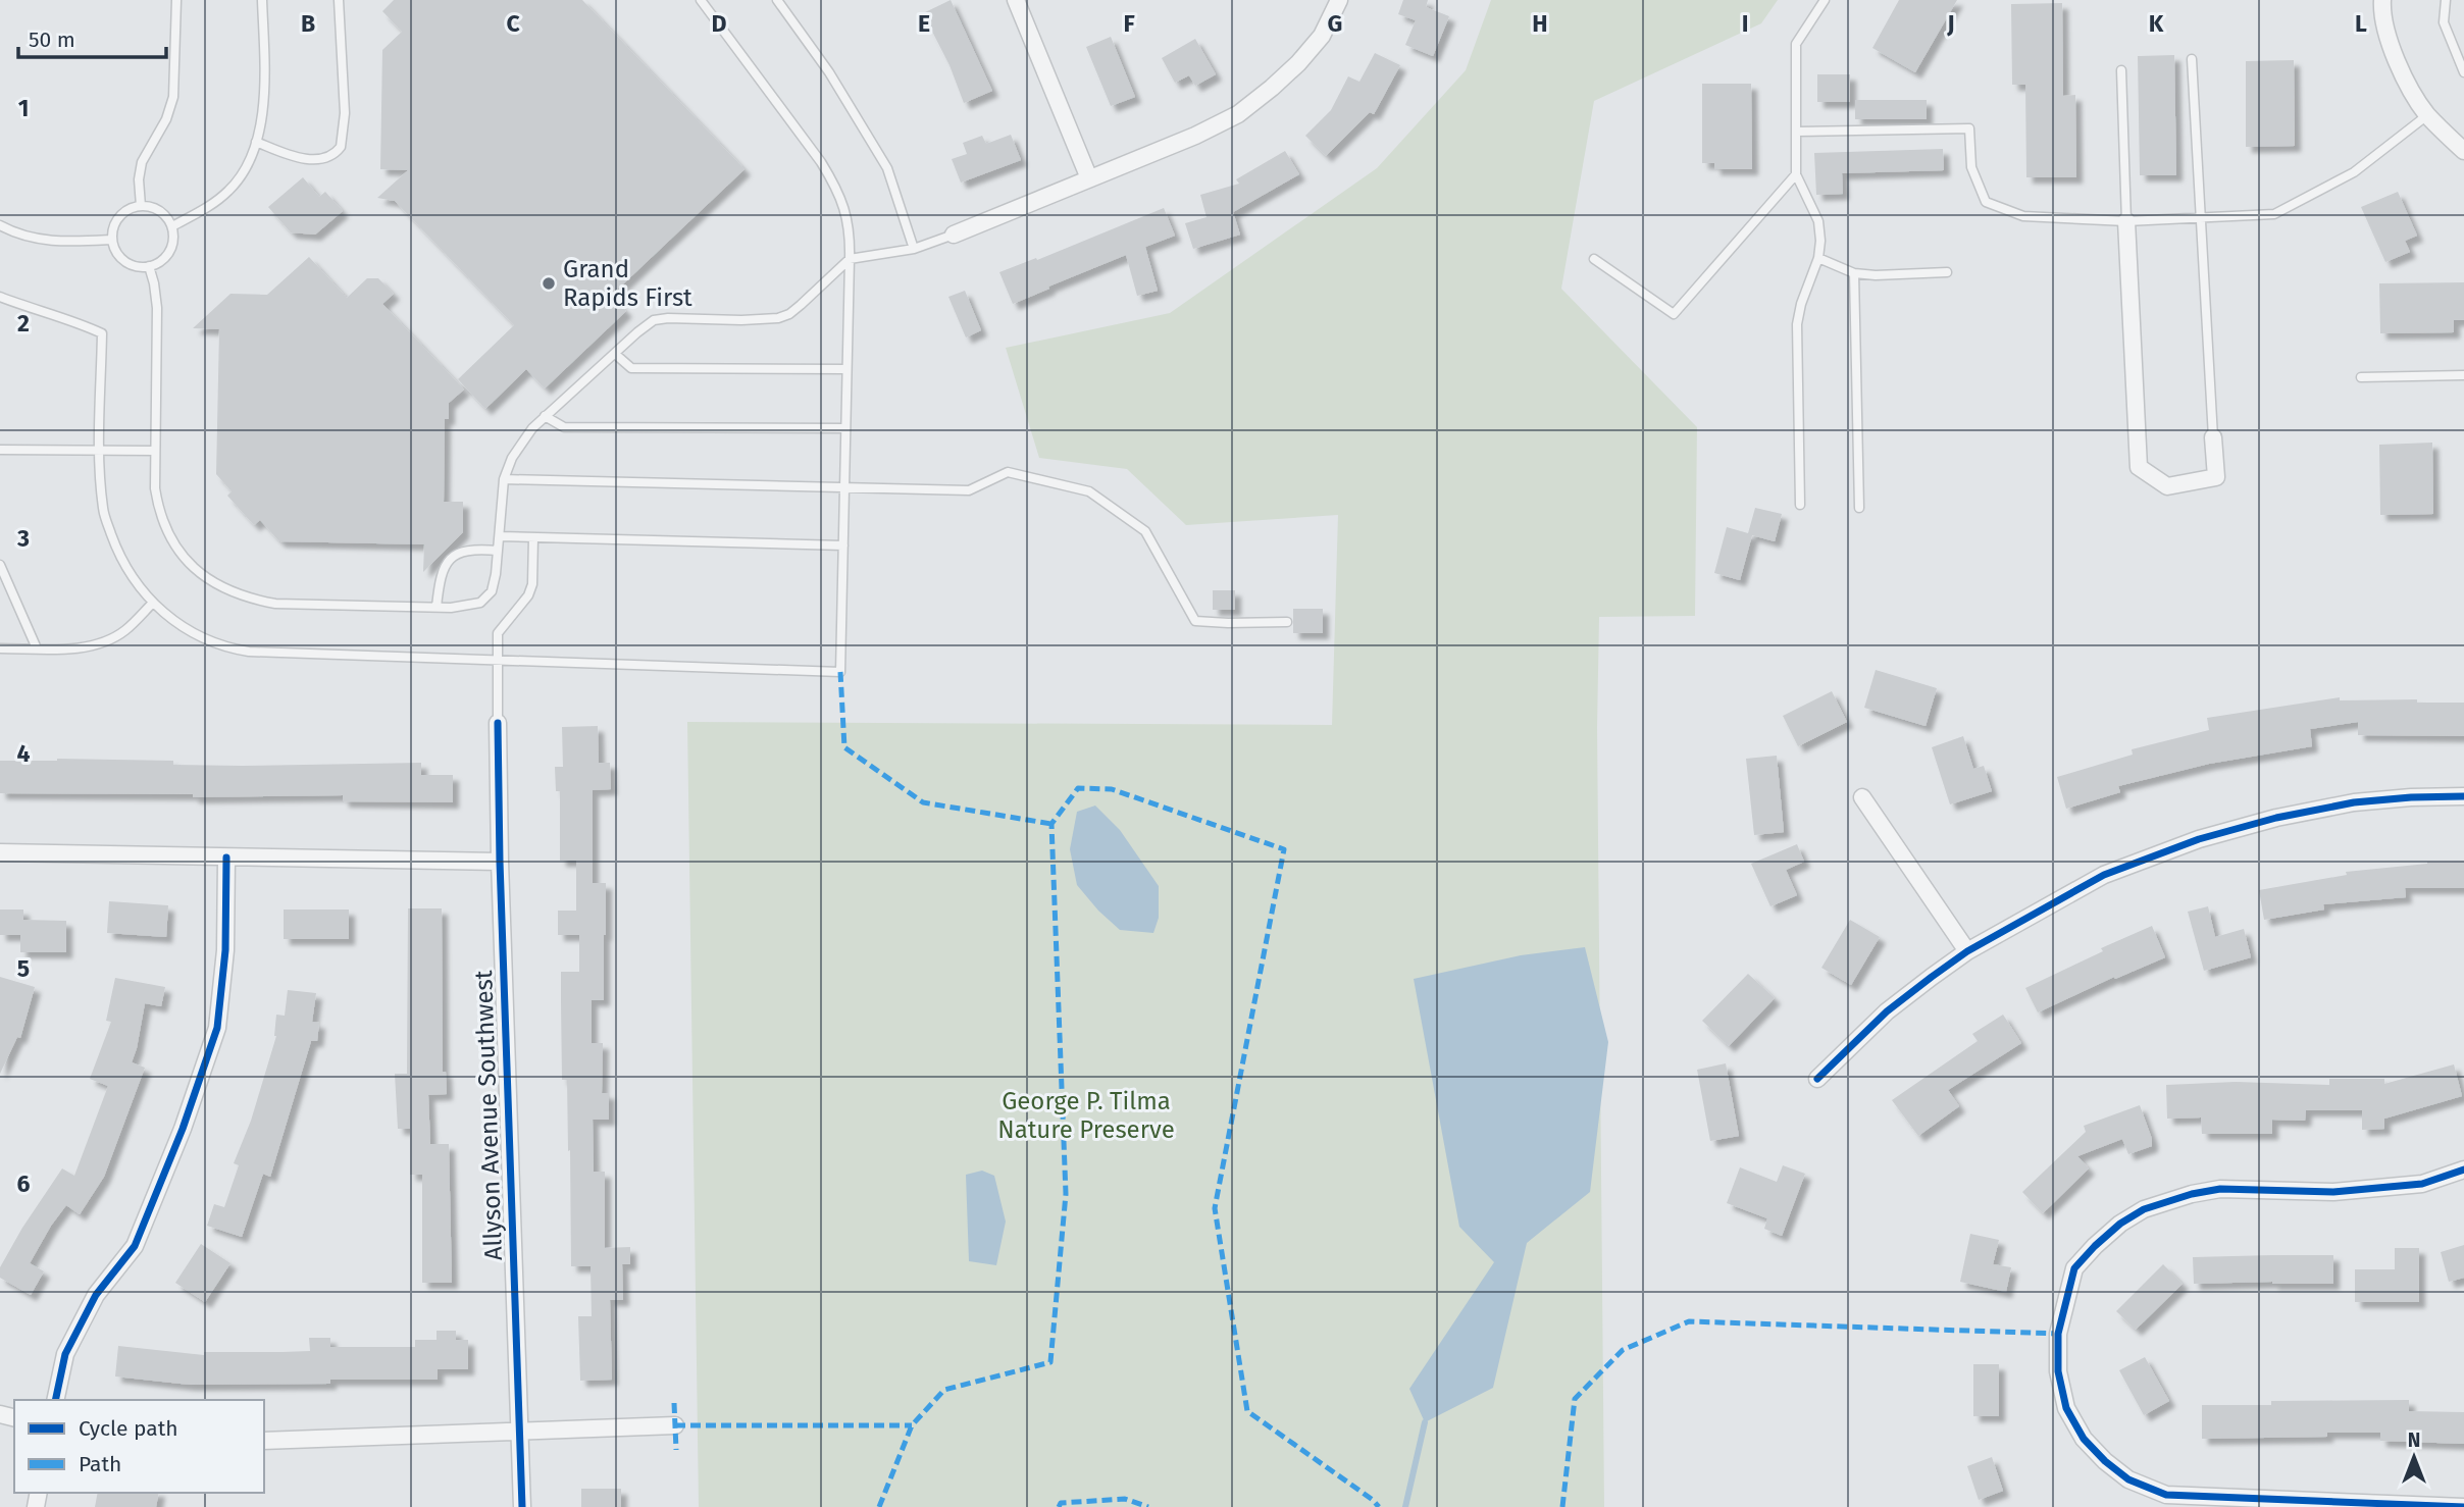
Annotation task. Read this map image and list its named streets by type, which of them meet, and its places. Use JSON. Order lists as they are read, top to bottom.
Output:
{
  "streets": {
    "street": ["Allyson Avenue Southwest"]
  },
  "parks": ["George P. Tilma Nature Preserve"],
  "places": ["Grand Rapids First"],
  "legend": ["Cycle path", "Path"],
  "scale_bar": "50 m",
  "north": "top",
  "grid": {
    "columns": [
      "B",
      "C",
      "D",
      "E",
      "F",
      "G",
      "H",
      "I",
      "J",
      "K",
      "L"
    ],
    "rows": [
      "1",
      "2",
      "3",
      "4",
      "5",
      "6"
    ]
  }
}
